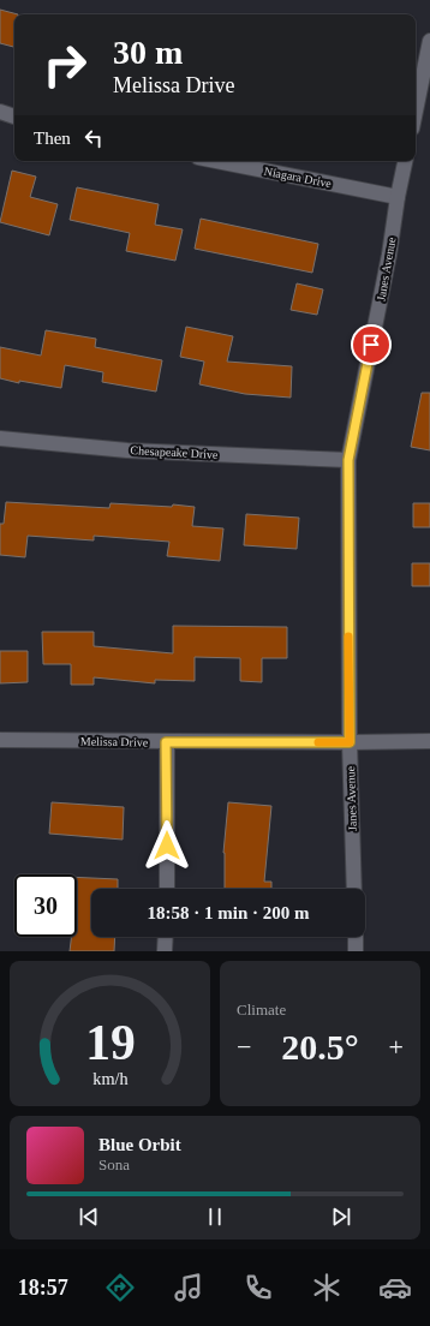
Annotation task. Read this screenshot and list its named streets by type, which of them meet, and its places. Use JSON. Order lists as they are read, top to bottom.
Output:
{
  "streets": {
    "street": [
      "Niagara Drive",
      "Janes Avenue",
      "Chesapeake Drive",
      "Melissa Drive"
    ]
  },
  "crossings": [
    ["Niagara Drive", "Janes Avenue"],
    ["Janes Avenue", "Chesapeake Drive"],
    ["Janes Avenue", "Melissa Drive"]
  ],
  "page": {
    "turn": ["30 m", "Melissa Drive"],
    "then": "Then",
    "limit": "30",
    "trip": "18:58 · 1 min · 200 m",
    "tile": "Climate",
    "heat": ["−", "20.5°", "+"],
    "song": ["Blue Orbit", "Sona"],
    "tabs": "18:57",
    "gauge": ["19", "km/h"]
  }
}
